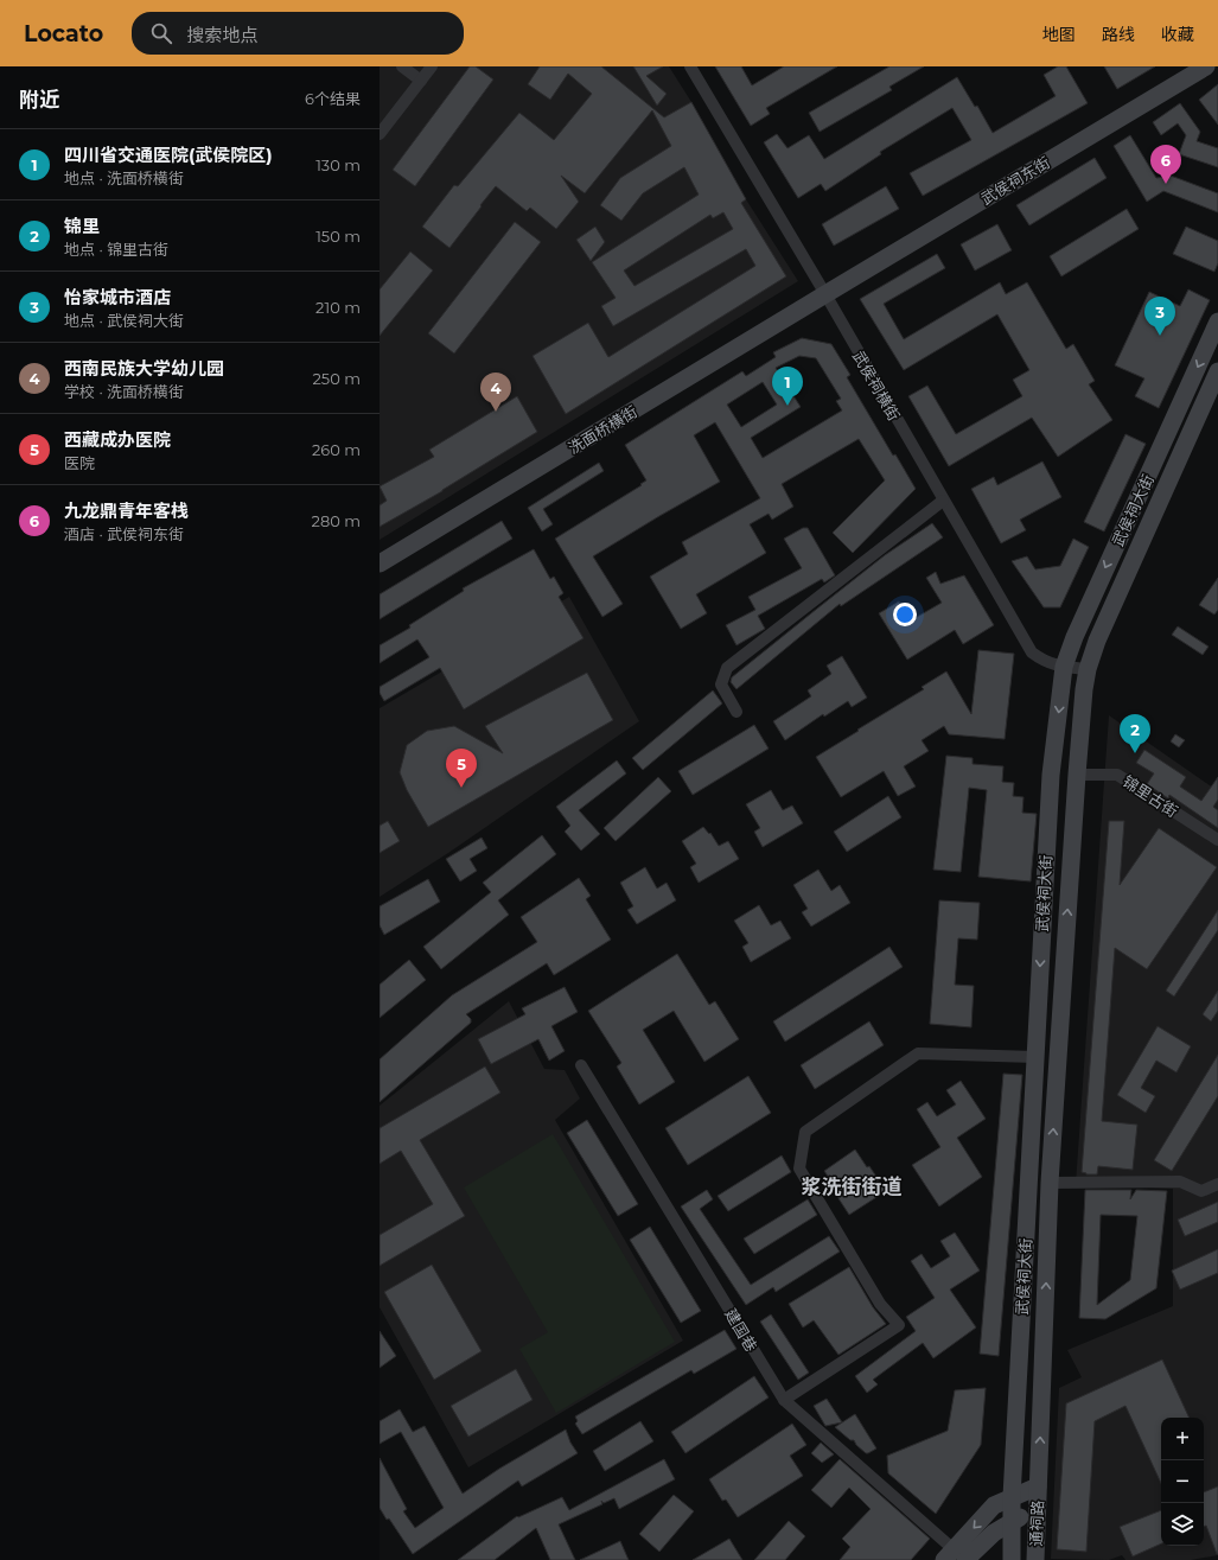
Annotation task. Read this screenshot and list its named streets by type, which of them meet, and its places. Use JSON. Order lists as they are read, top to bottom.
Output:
{
  "streets": {
    "main road": [
      "武侯祠东街",
      "洗面桥横街",
      "武侯祠大街",
      "通祠路"
    ],
    "street": ["武侯祠横街", "锦里古街", "建国巷"]
  },
  "crossings": [
    ["武侯祠东街", "武侯祠横街"],
    ["武侯祠东街", "洗面桥横街"],
    ["武侯祠横街", "洗面桥横街"],
    ["武侯祠横街", "武侯祠大街"],
    ["武侯祠大街", "锦里古街"],
    ["武侯祠大街", "通祠路"]
  ],
  "districts": ["浆洗街街道"],
  "page": {
    "header": "Locato",
    "search": "搜索地点",
    "nav": ["地图", "路线", "收藏"],
    "heading": ["附近", "6个结果"],
    "list": [
      {
        "mark": "1",
        "name": "四川省交通医院(武侯院区)",
        "note": "地点 · 洗面桥横街",
        "value": "130 m"
      },
      {
        "mark": "2",
        "name": "锦里",
        "note": "地点 · 锦里古街",
        "value": "150 m"
      },
      {
        "mark": "3",
        "name": "怡家城市酒店",
        "note": "地点 · 武侯祠大街",
        "value": "210 m"
      },
      {
        "mark": "4",
        "name": "西南民族大学幼儿园",
        "note": "学校 · 洗面桥横街",
        "value": "250 m"
      },
      {
        "mark": "5",
        "name": "西藏成办医院",
        "note": "医院",
        "value": "260 m"
      },
      {
        "mark": "6",
        "name": "九龙鼎青年客栈",
        "note": "酒店 · 武侯祠东街",
        "value": "280 m"
      }
    ],
    "pins": [
      "6",
      "3",
      "1",
      "4",
      "2",
      "5"
    ],
    "map_buttons": ["+", "−"]
  }
}
